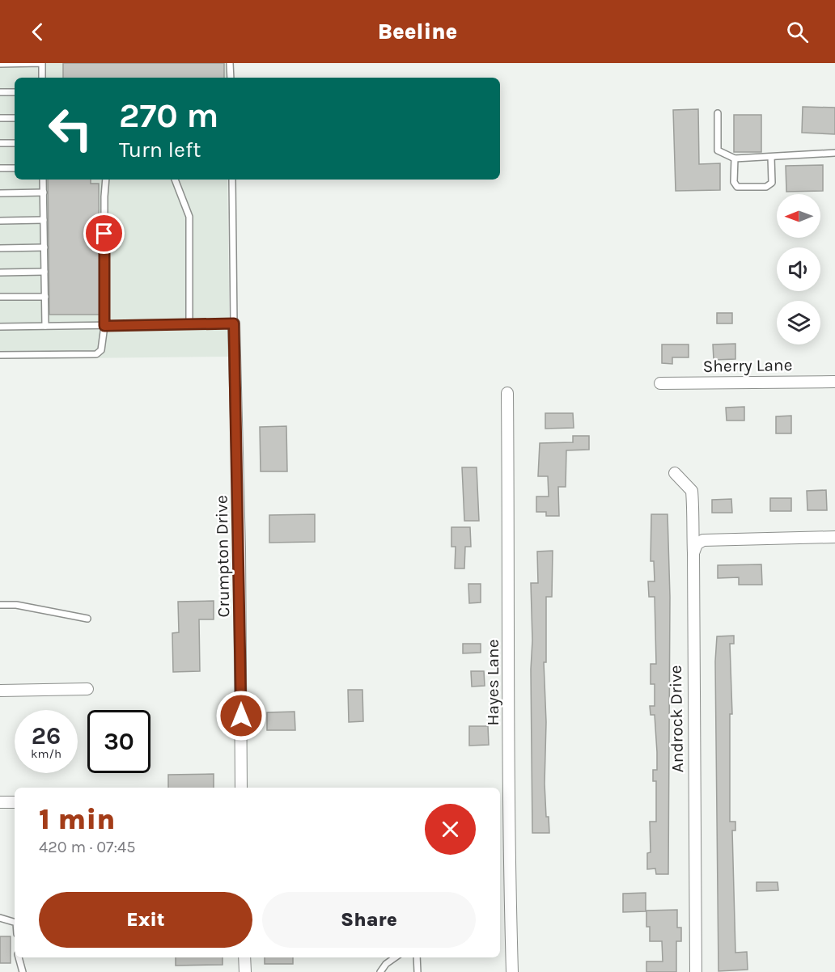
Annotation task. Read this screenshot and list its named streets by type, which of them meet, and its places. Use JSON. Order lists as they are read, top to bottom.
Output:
{
  "streets": {
    "street": [
      "Sherry Lane",
      "Crumpton Drive",
      "Hayes Lane",
      "Androck Drive"
    ]
  },
  "north": "left",
  "page": {
    "header": "Beeline",
    "turn": ["270 m", "Turn left"],
    "speed": "26 km/h",
    "limit": "30",
    "heading": ["1 min", "420 m · 07:45"],
    "buttons": ["Exit", "Share"]
  }
}
